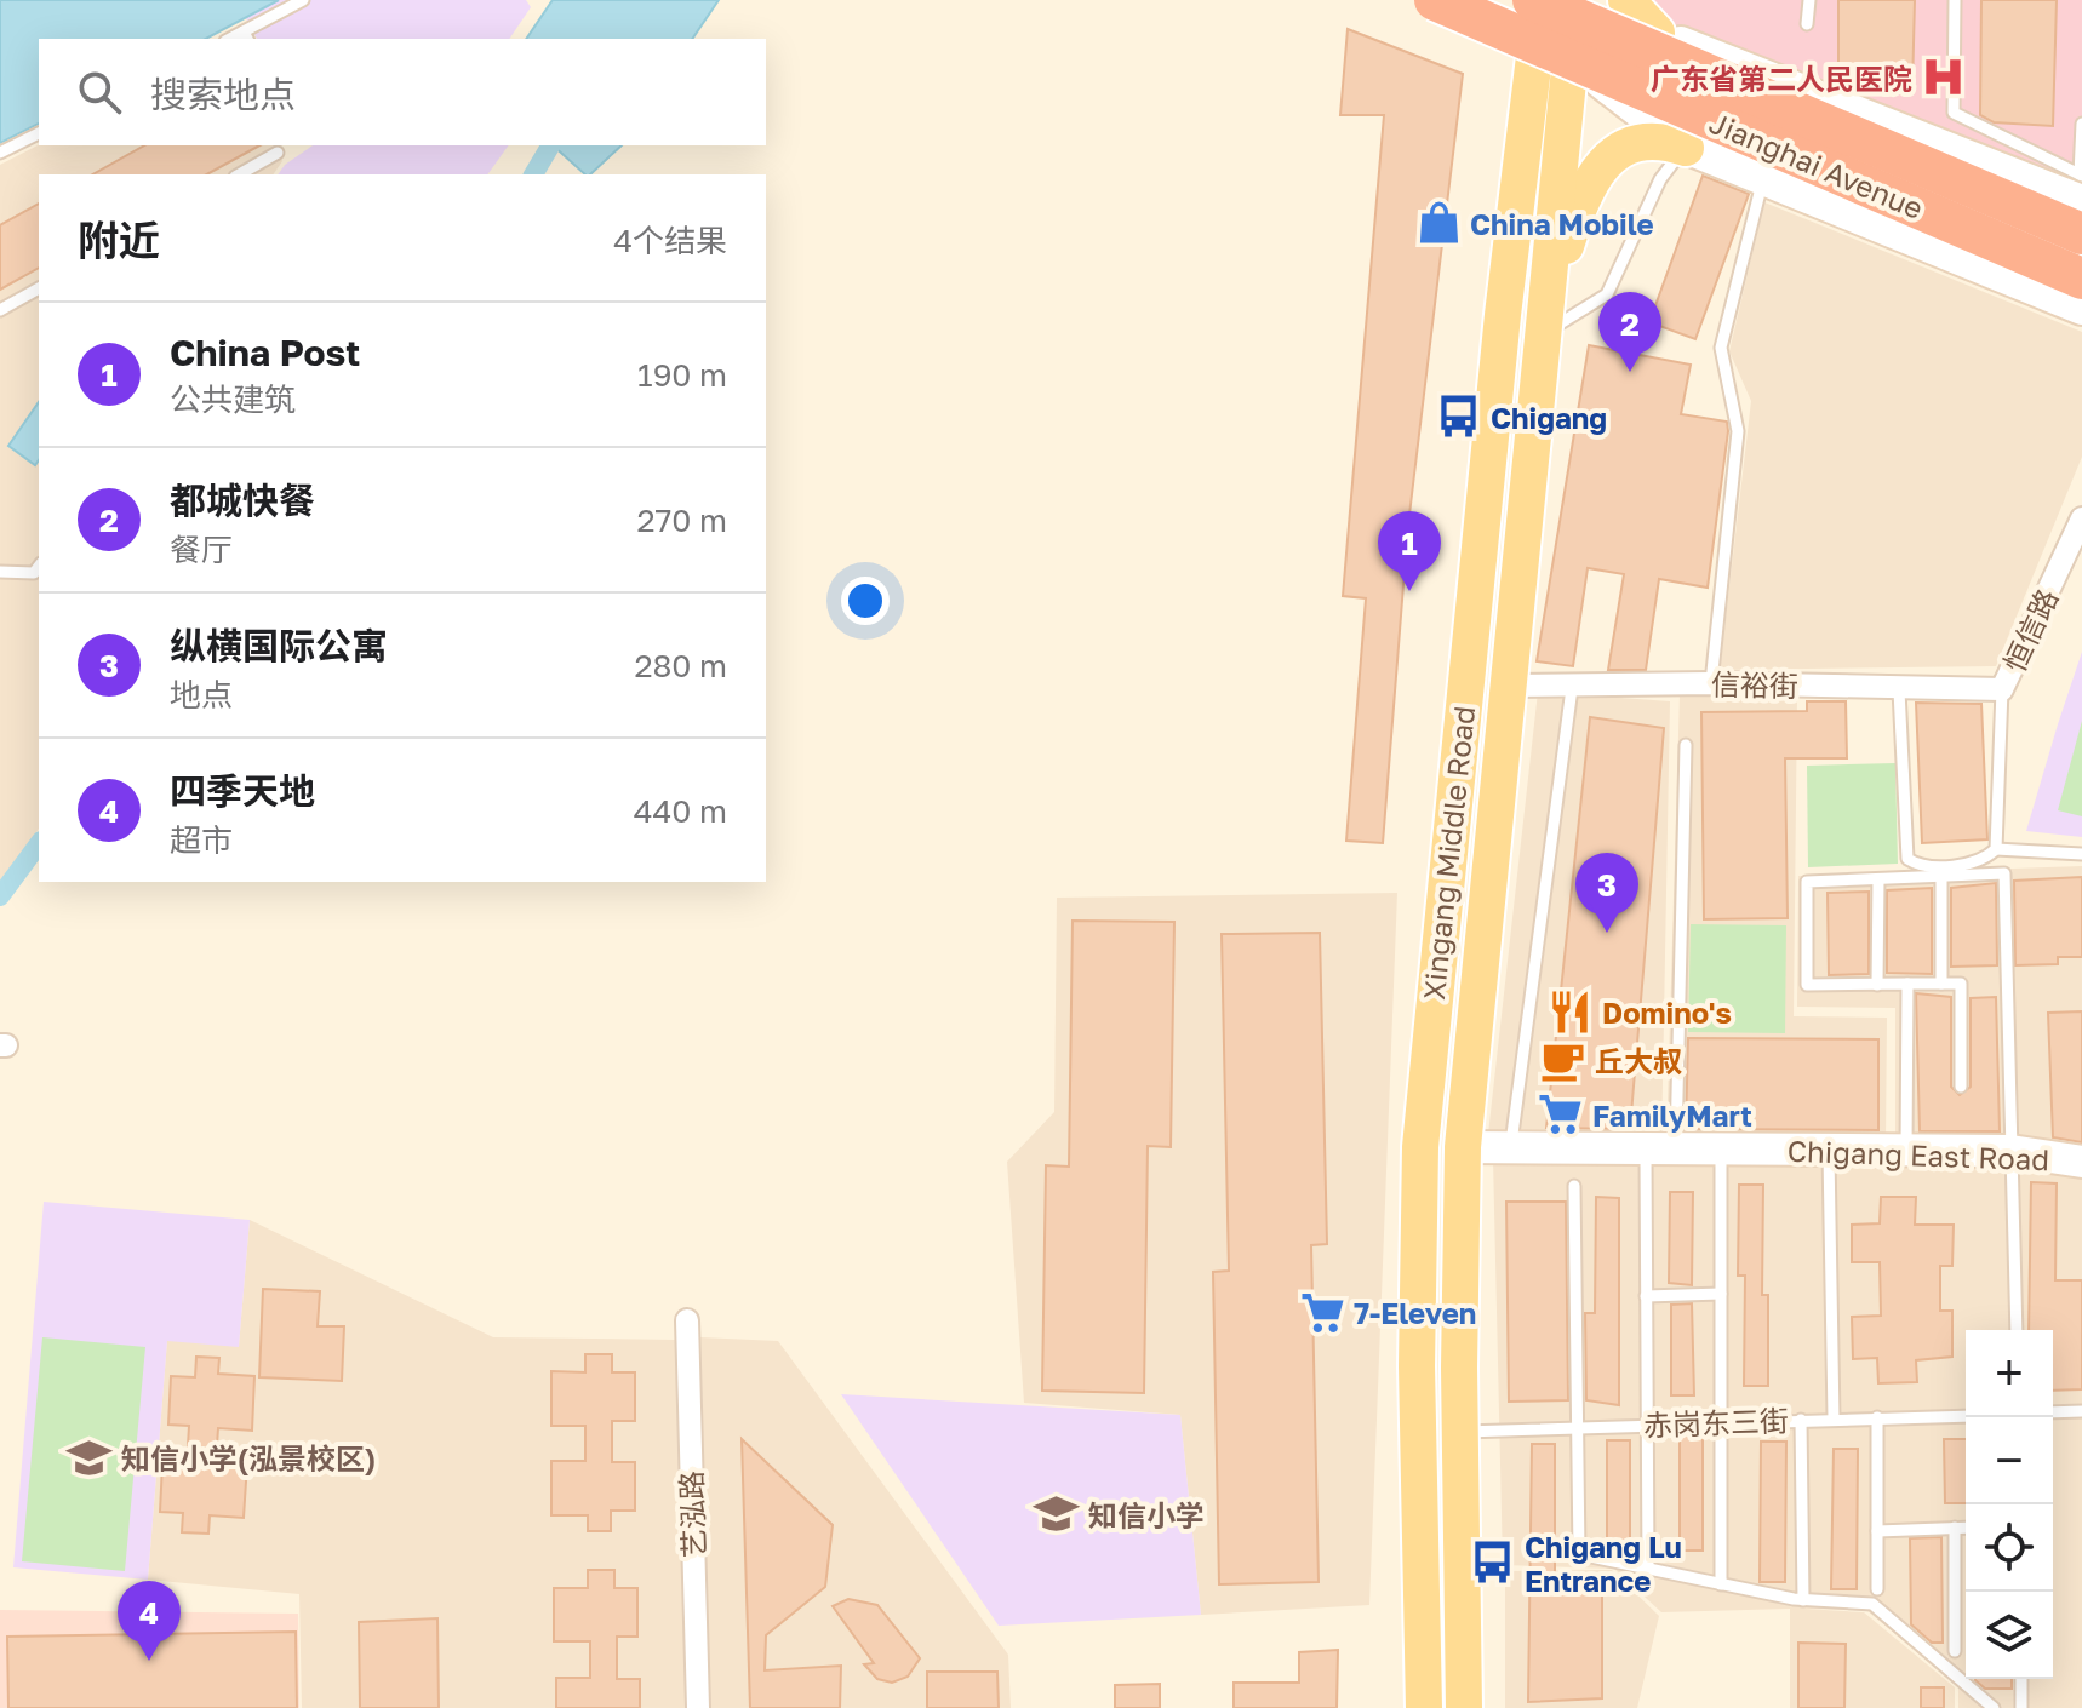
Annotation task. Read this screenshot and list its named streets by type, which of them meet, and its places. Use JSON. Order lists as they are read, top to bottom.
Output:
{
  "streets": {
    "highway": ["Jianghai Avenue"],
    "main road": ["Xingang Middle Road"],
    "street": [
      "恒信路",
      "信裕街",
      "Chigang East Road",
      "艺泓路"
    ],
    "lane": ["赤岗东三街"]
  },
  "crossings": [
    ["Jianghai Avenue", "Xingang Middle Road"],
    ["恒信路", "信裕街"],
    ["信裕街", "Xingang Middle Road"],
    ["Xingang Middle Road", "Chigang East Road"],
    ["Xingang Middle Road", "赤岗东三街"]
  ],
  "places": {
    "hospital": ["广东省第二人民医院"],
    "shop": ["China Mobile"],
    "bus stop": ["Chigang", "Chigang Lu Entrance"],
    "restaurant": ["Domino's"],
    "cafe": ["丘大叔"],
    "supermarket": ["FamilyMart", "7-Eleven"],
    "school or university": ["知信小学(泓景校区)", "知信小学"]
  },
  "page": {
    "search": "搜索地点",
    "heading": ["附近", "4个结果"],
    "pins": [
      "2",
      "1",
      "3",
      "4"
    ],
    "list": [
      {
        "mark": "1",
        "name": "China Post",
        "note": "公共建筑",
        "value": "190 m"
      },
      {
        "mark": "2",
        "name": "都城快餐",
        "note": "餐厅",
        "value": "270 m"
      },
      {
        "mark": "3",
        "name": "纵横国际公寓",
        "note": "地点",
        "value": "280 m"
      },
      {
        "mark": "4",
        "name": "四季天地",
        "note": "超市",
        "value": "440 m"
      }
    ],
    "map_buttons": ["+", "−"]
  }
}
